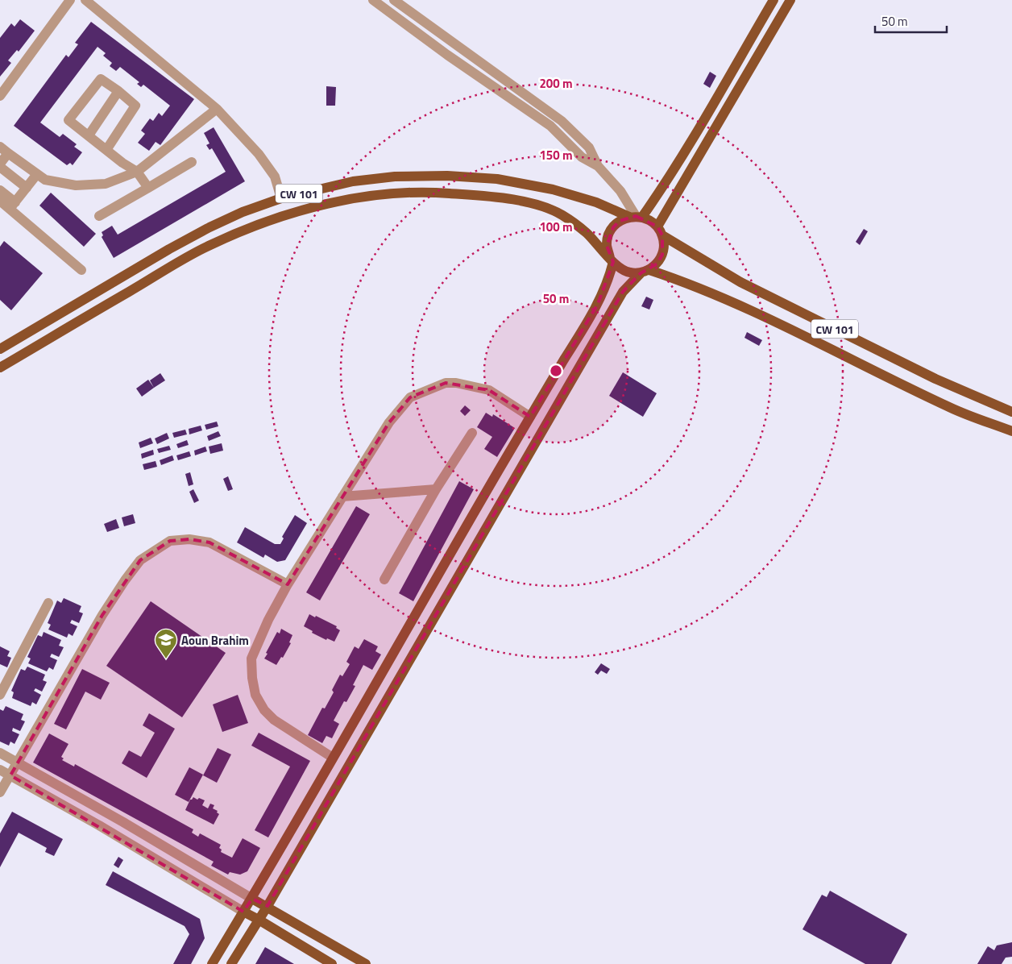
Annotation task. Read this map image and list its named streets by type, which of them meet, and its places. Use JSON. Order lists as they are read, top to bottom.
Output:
{
  "streets": {
    "main road": ["CW 101"]
  },
  "places": {
    "school or university": ["Aoun Brahim"]
  },
  "scale_bar": "50 m",
  "rings": [
    "200 m",
    "150 m",
    "100 m",
    "50 m"
  ]
}
